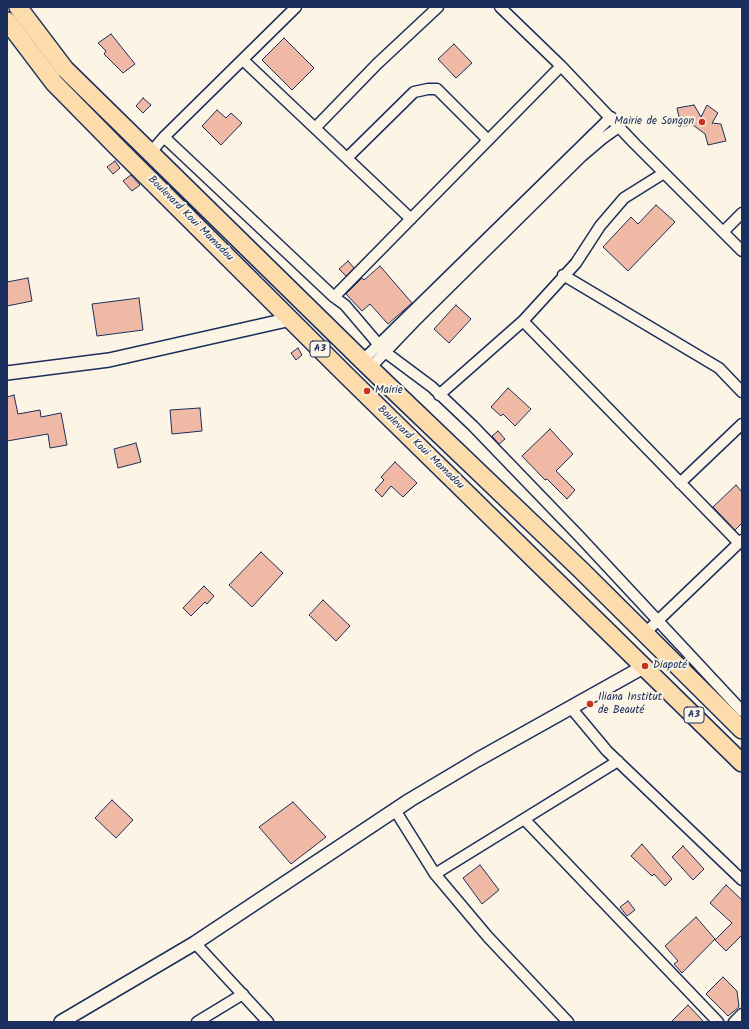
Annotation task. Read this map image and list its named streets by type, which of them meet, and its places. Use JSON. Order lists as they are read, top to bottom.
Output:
{
  "streets": {
    "main road": ["Boulevard Koui Mamadou", "A3"]
  },
  "places": [
    "Mairie de Songon",
    "Mairie",
    "Diapoté",
    "Iliana Institut de Beauté"
  ]
}
